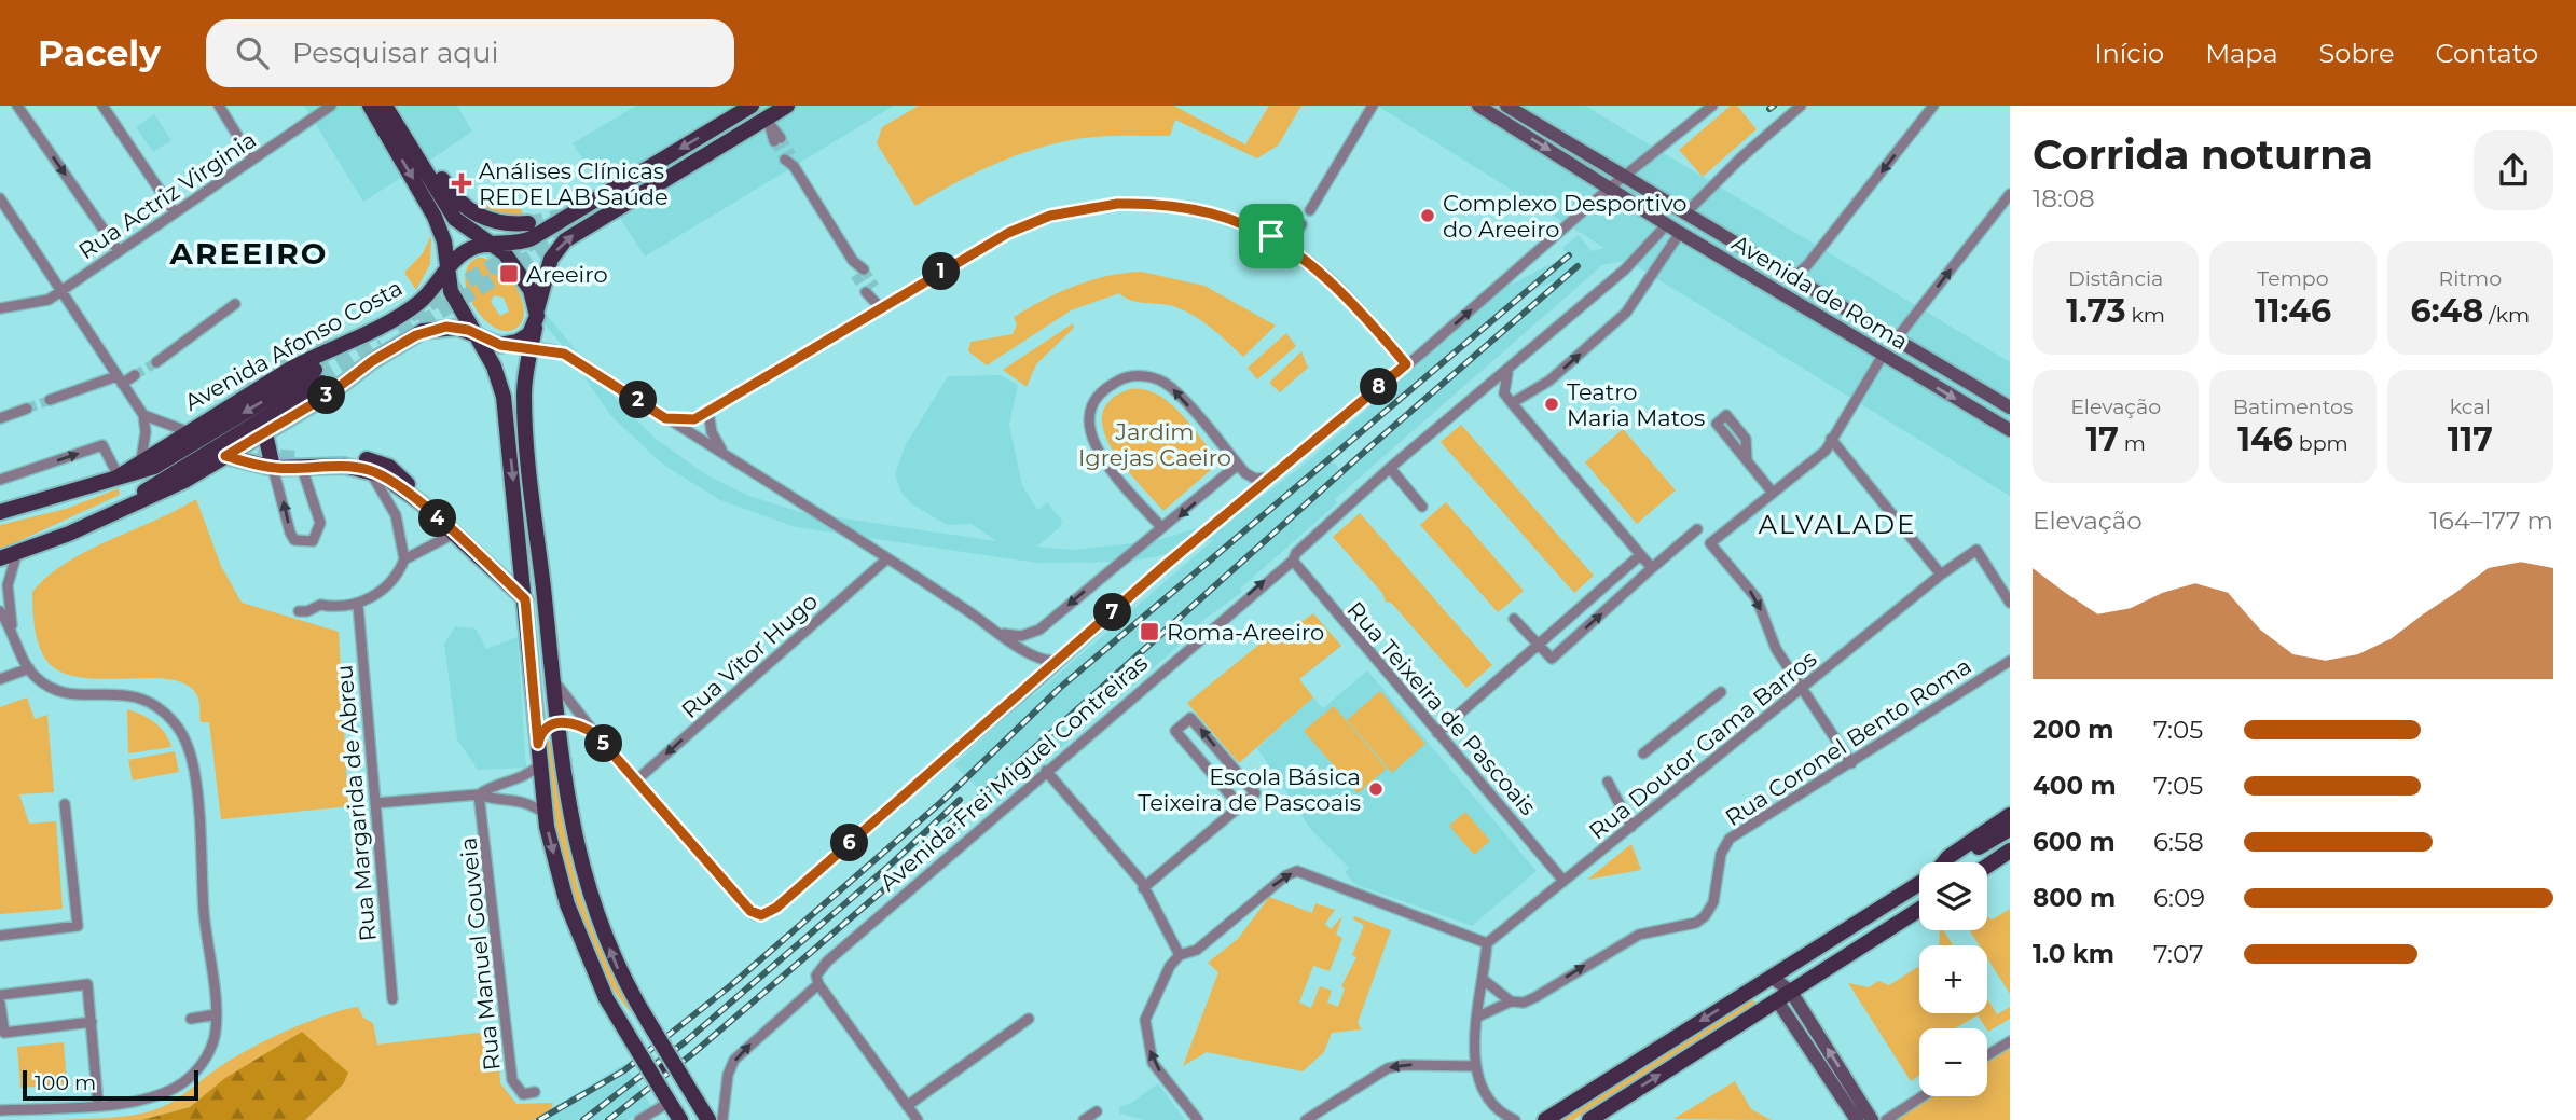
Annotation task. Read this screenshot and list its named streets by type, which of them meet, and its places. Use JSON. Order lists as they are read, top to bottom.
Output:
{
  "streets": {
    "main road": ["Avenida de Roma", "Avenida Afonso Costa"],
    "street": [
      "Rua Actriz Virginia",
      "Rua Vitor Hugo",
      "Rua Teixeira de Pascoais",
      "Rua Coronel Bento Roma",
      "Rua Doutor Gama Barros",
      "Avenida Frei Miguel Contreiras",
      "Rua Margarida de Abreu",
      "Rua Manuel Gouveia"
    ]
  },
  "crossings": [
    ["Avenida de Roma", "Avenida Frei Miguel Contreiras"],
    ["Rua Teixeira de Pascoais", "Rua Doutor Gama Barros"],
    ["Rua Teixeira de Pascoais", "Avenida Frei Miguel Contreiras"]
  ],
  "one_way": ["Rua Vitor Hugo", "Rua Coronel Bento Roma"],
  "districts": ["AREEIRO", "ALVALADE"],
  "parks": ["Jardim Igrejas Caeiro"],
  "places": {
    "health": ["Análises Clínicas REDELAB Saúde"],
    "other": ["Complexo Desportivo do Areeiro", "Teatro Maria Matos", "Escola Básica Teixeira de Pascoais"],
    "transit": ["Areeiro", "Roma-Areeiro"]
  },
  "scale_bar": "100 m",
  "page": {
    "header": "Pacely",
    "search": "Pesquisar aqui",
    "nav": [
      "Início",
      "Mapa",
      "Sobre",
      "Contato"
    ],
    "heading": ["Corrida noturna", "18:08"],
    "stats": [
      ["Distância", "1.73 km"],
      ["Tempo", "11:46"],
      ["Ritmo", "6:48 /km"],
      ["Elevação", "17 m"],
      ["Batimentos", "146 bpm"],
      ["kcal", "117"]
    ],
    "pins": [
      "1",
      "8",
      "3",
      "2",
      "4",
      "7",
      "5",
      "6"
    ],
    "chart": ["Elevação", "164–177 m"],
    "list": [
      {
        "name": "200 m",
        "note": "7:05"
      },
      {
        "name": "400 m",
        "note": "7:05"
      },
      {
        "name": "600 m",
        "note": "6:58"
      },
      {
        "name": "800 m",
        "note": "6:09"
      },
      {
        "name": "1.0 km",
        "note": "7:07"
      }
    ],
    "map_buttons": ["+", "−"],
    "scale": "100 m"
  }
}
